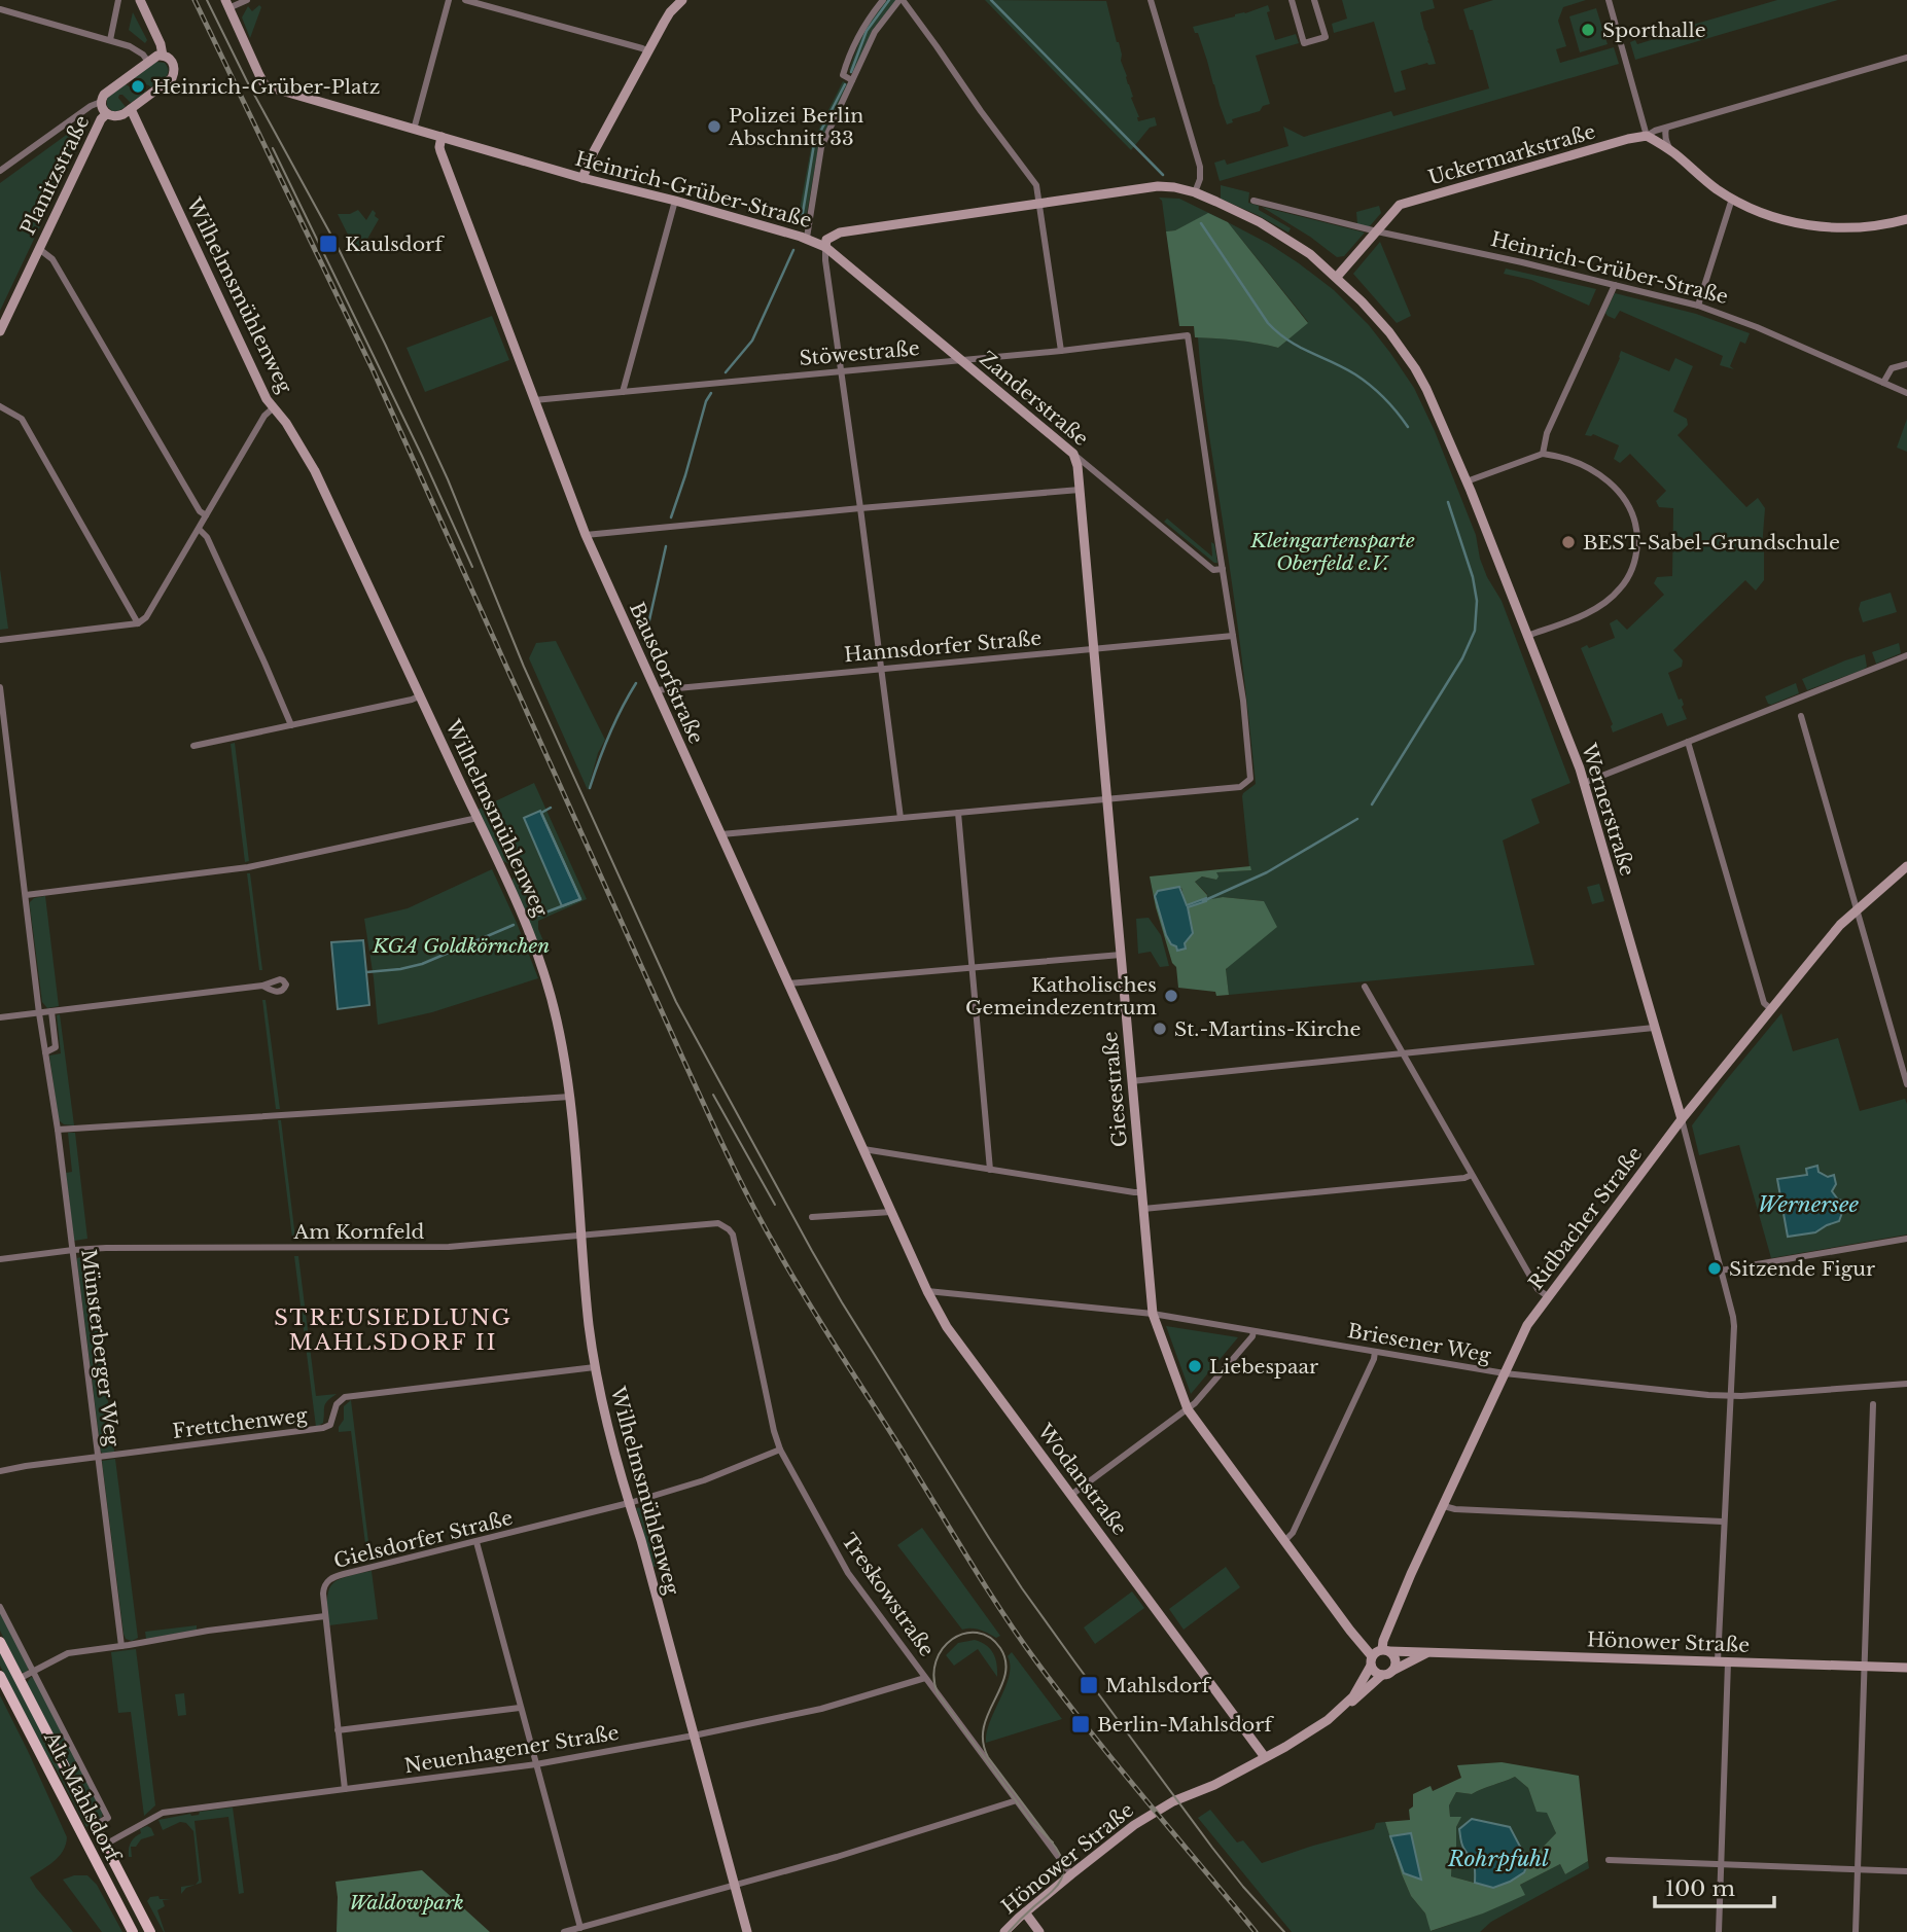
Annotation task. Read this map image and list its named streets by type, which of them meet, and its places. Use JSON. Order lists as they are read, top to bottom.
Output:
{
  "streets": {
    "main road": ["Alt-Mahlsdorf"],
    "street": [
      "Uckermarkstraße",
      "Planitzstraße",
      "Heinrich-Grüber-Straße",
      "Wilhelmsmühlenweg",
      "Stöwestraße",
      "Zanderstraße",
      "Hannsdorfer Straße",
      "Bausdorfstraße",
      "Wernerstraße",
      "Giesestraße",
      "Ridbacher Straße",
      "Am Kornfeld",
      "Briesener Weg",
      "Münsterberger Weg",
      "Frettchenweg",
      "Wodanstraße",
      "Gielsdorfer Straße",
      "Treskowstraße",
      "Hönower Straße",
      "Neuenhagener Straße"
    ]
  },
  "crossings": [
    ["Uckermarkstraße", "Heinrich-Grüber-Straße"],
    ["Heinrich-Grüber-Straße", "Zanderstraße"],
    ["Heinrich-Grüber-Straße", "Bausdorfstraße"],
    ["Heinrich-Grüber-Straße", "Wernerstraße"],
    ["Wilhelmsmühlenweg", "Am Kornfeld"],
    ["Wilhelmsmühlenweg", "Frettchenweg"],
    ["Wilhelmsmühlenweg", "Gielsdorfer Straße"],
    ["Wilhelmsmühlenweg", "Neuenhagener Straße"],
    ["Stöwestraße", "Zanderstraße"],
    ["Stöwestraße", "Bausdorfstraße"],
    ["Zanderstraße", "Giesestraße"],
    ["Hannsdorfer Straße", "Bausdorfstraße"],
    ["Hannsdorfer Straße", "Giesestraße"],
    ["Bausdorfstraße", "Wodanstraße"],
    ["Wernerstraße", "Ridbacher Straße"],
    ["Wernerstraße", "Briesener Weg"],
    ["Wernerstraße", "Hönower Straße"],
    ["Giesestraße", "Ridbacher Straße"],
    ["Giesestraße", "Briesener Weg"],
    ["Giesestraße", "Hönower Straße"],
    ["Ridbacher Straße", "Briesener Weg"],
    ["Ridbacher Straße", "Hönower Straße"],
    ["Am Kornfeld", "Münsterberger Weg"],
    ["Am Kornfeld", "Treskowstraße"],
    ["Briesener Weg", "Wodanstraße"],
    ["Münsterberger Weg", "Frettchenweg"],
    ["Wodanstraße", "Hönower Straße"],
    ["Gielsdorfer Straße", "Treskowstraße"],
    ["Treskowstraße", "Hönower Straße"],
    ["Treskowstraße", "Neuenhagener Straße"],
    ["Neuenhagener Straße", "Alt-Mahlsdorf"]
  ],
  "districts": ["STREUSIEDLUNG MAHLSDORF II"],
  "water": ["Wernersee", "Rohrpfuhl"],
  "parks": ["Kleingartensparte Oberfeld e.V.", "KGA Goldkörnchen", "Waldowpark"],
  "places": {
    "other": [
      "Sporthalle",
      "Heinrich-Grüber-Platz",
      "Polizei Berlin Abschnitt 33",
      "BEST-Sabel-Grundschule",
      "Katholisches Gemeindezentrum",
      "St.-Martins-Kirche",
      "Sitzende Figur",
      "Liebespaar"
    ],
    "transit": ["Kaulsdorf", "Mahlsdorf", "Berlin-Mahlsdorf"]
  },
  "scale_bar": "100 m"
}
